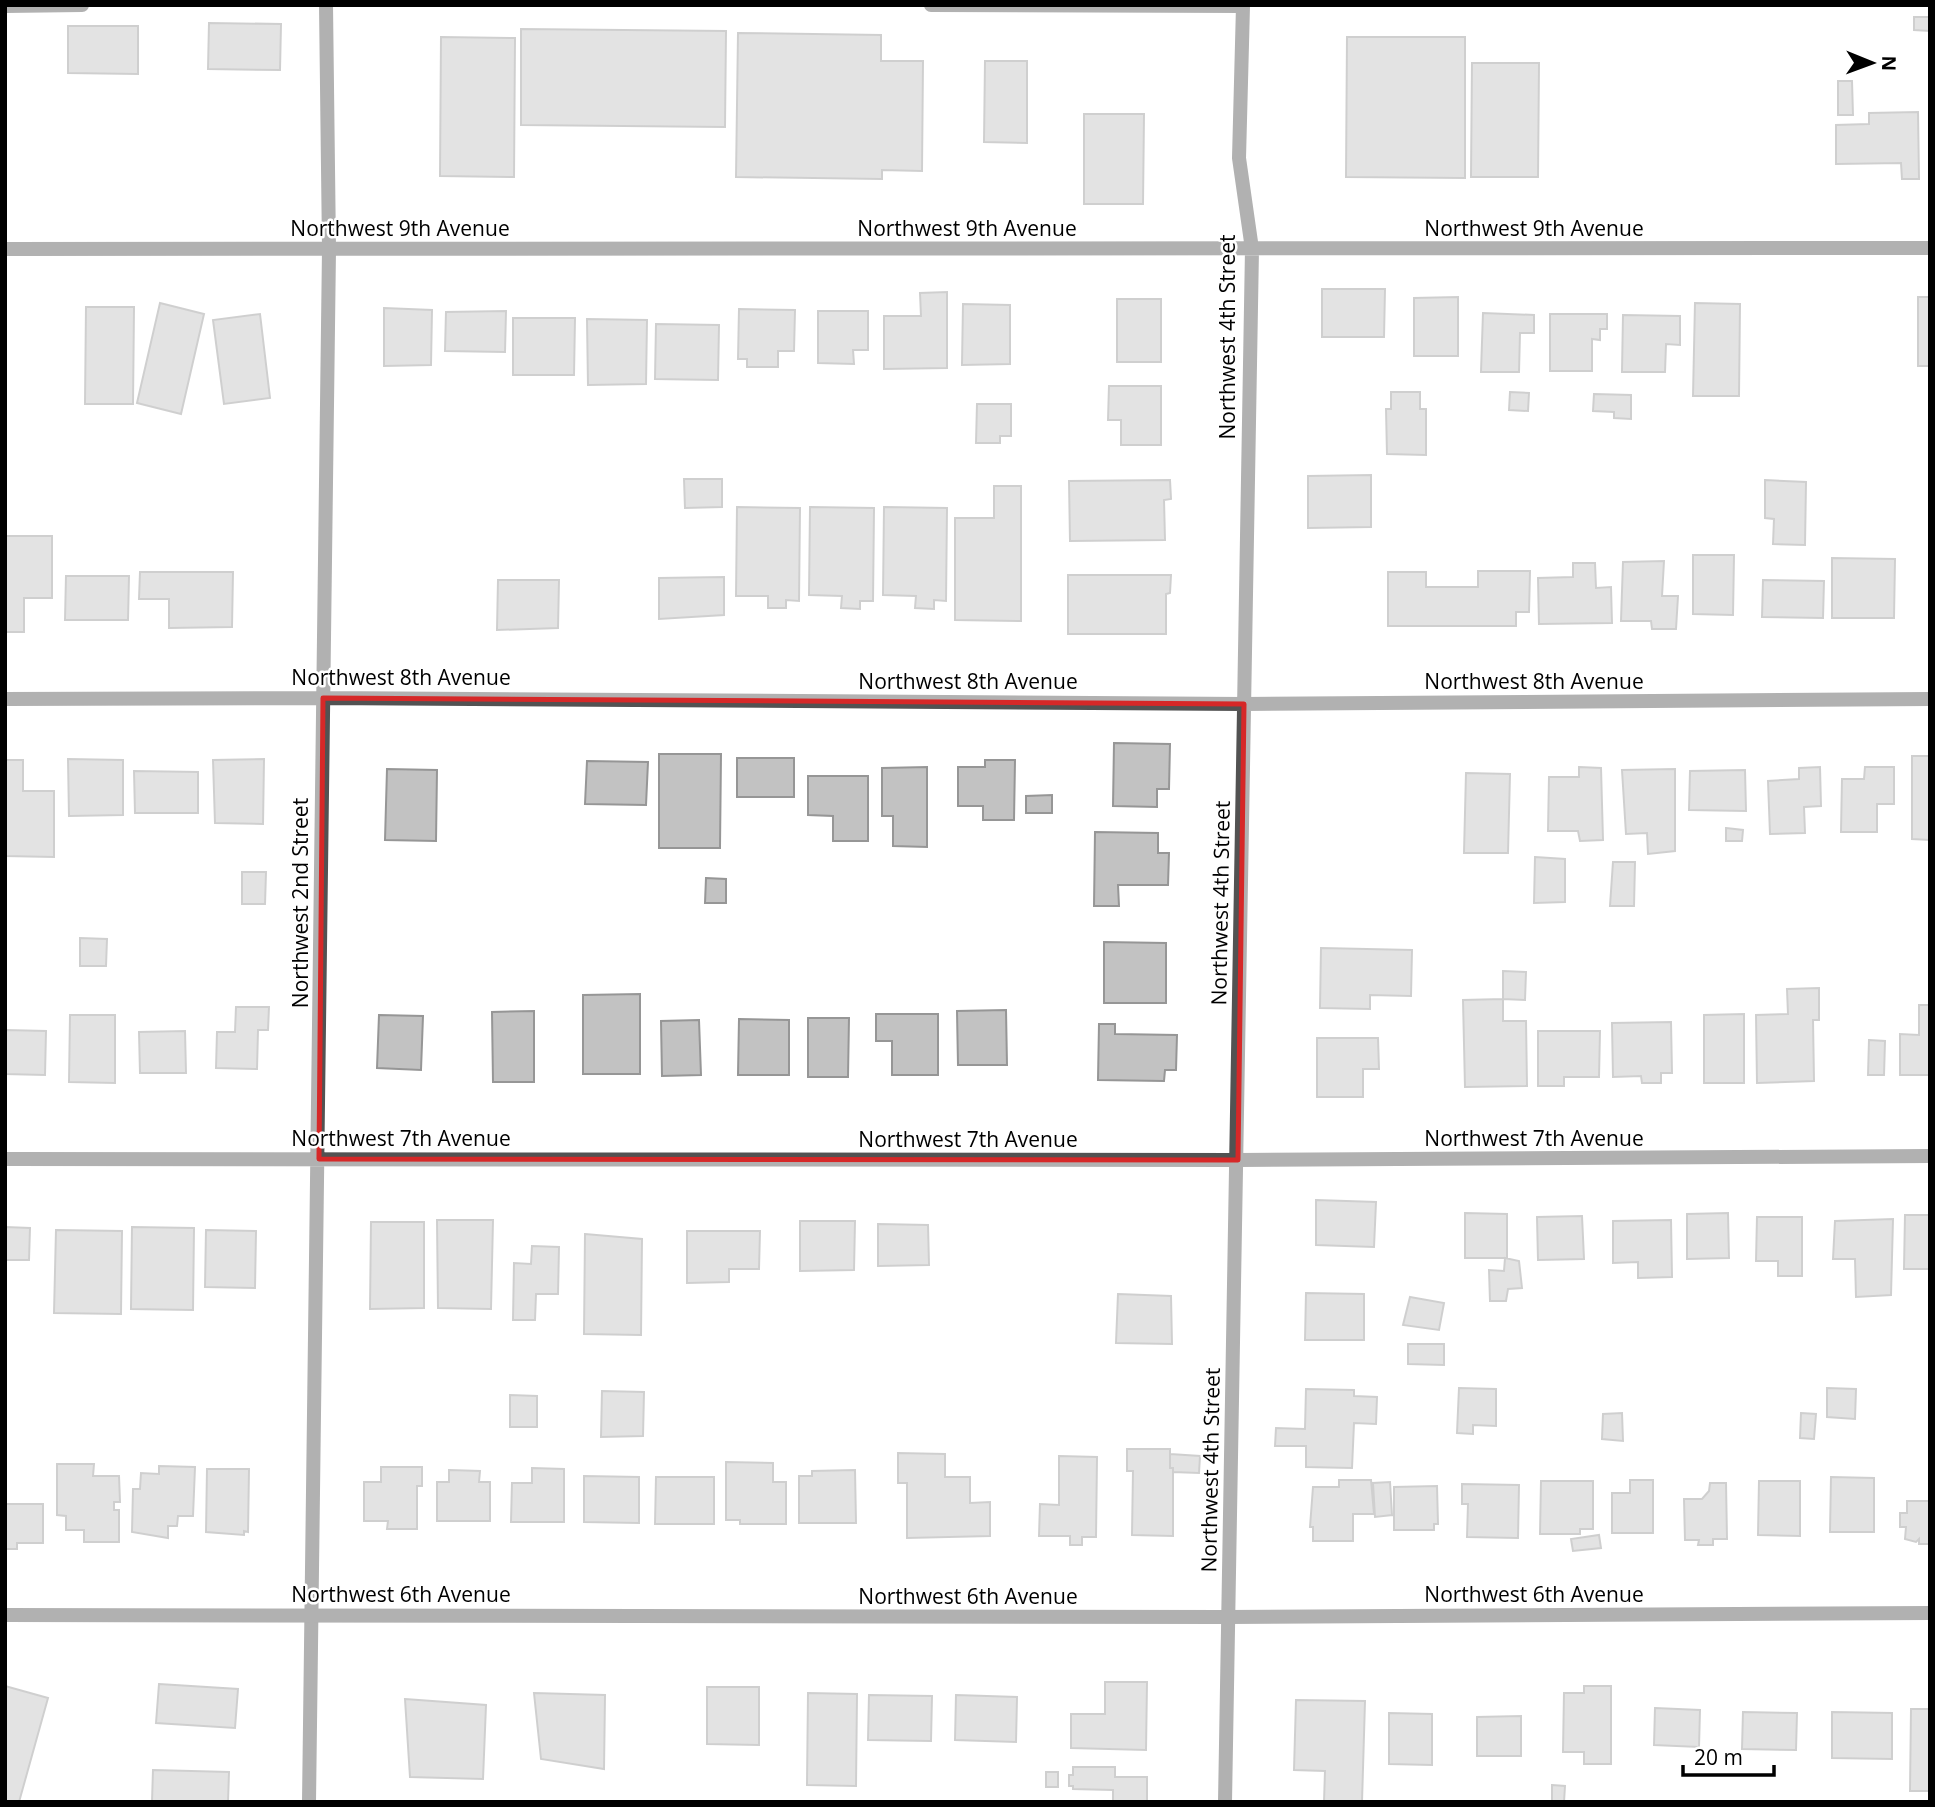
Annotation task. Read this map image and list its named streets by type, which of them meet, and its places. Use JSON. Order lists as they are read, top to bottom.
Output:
{
  "streets": {
    "street": [
      "Northwest 9th Avenue",
      "Northwest 4th Street",
      "Northwest 8th Avenue",
      "Northwest 2nd Street",
      "Northwest 7th Avenue",
      "Northwest 6th Avenue"
    ]
  },
  "crossings": [
    ["Northwest 9th Avenue", "Northwest 4th Street"],
    ["Northwest 9th Avenue", "Northwest 2nd Street"],
    ["Northwest 4th Street", "Northwest 8th Avenue"],
    ["Northwest 4th Street", "Northwest 7th Avenue"],
    ["Northwest 4th Street", "Northwest 6th Avenue"],
    ["Northwest 8th Avenue", "Northwest 2nd Street"],
    ["Northwest 2nd Street", "Northwest 7th Avenue"],
    ["Northwest 2nd Street", "Northwest 6th Avenue"]
  ],
  "scale_bar": "20 m",
  "north": "right"
}
